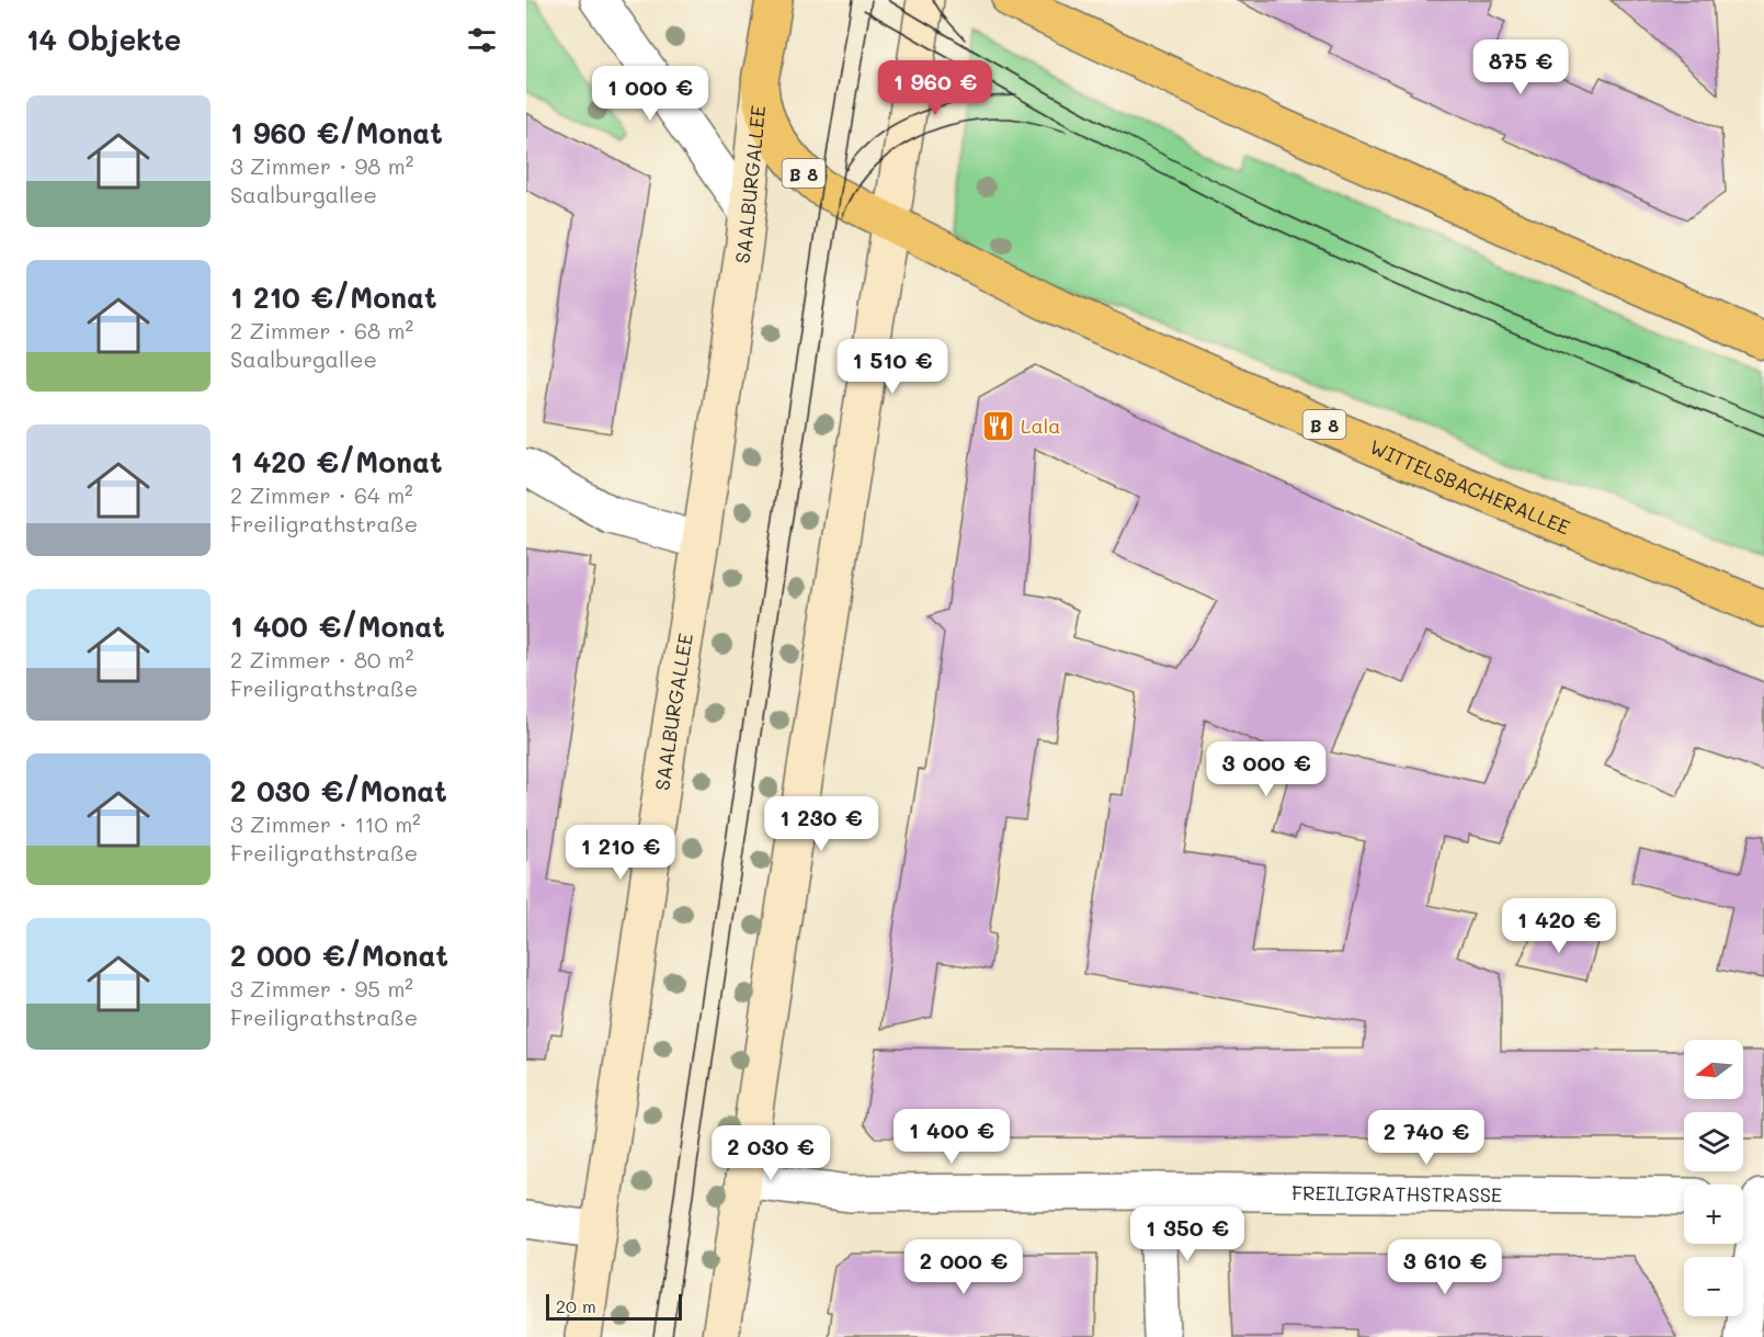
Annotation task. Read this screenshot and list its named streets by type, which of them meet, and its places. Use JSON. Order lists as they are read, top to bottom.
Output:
{
  "streets": {
    "main road": ["B 8", "SAALBURGALLEE", "WITTELSBACHERALLEE"],
    "street": ["FREILIGRATHSTRASSE"]
  },
  "crossings": [
    ["SAALBURGALLEE", "WITTELSBACHERALLEE"]
  ],
  "places": {
    "restaurant": ["Lala"]
  },
  "scale_bar": "20 m",
  "north": "left",
  "page": {
    "heading": "14 Objekte",
    "price": [
      "875 €",
      "1 960 €",
      "1 000 €",
      "1 510 €",
      "3 000 €",
      "1 230 €",
      "1 210 €",
      "1 420 €",
      "1 400 €",
      "2 740 €",
      "2 030 €",
      "1 350 €",
      "2 000 €",
      "3 610 €"
    ],
    "list": [
      {
        "name": "1 960 €/Monat",
        "note": "3 Zimmer · 98 m² · Saalburgallee"
      },
      {
        "name": "1 210 €/Monat",
        "note": "2 Zimmer · 68 m² · Saalburgallee"
      },
      {
        "name": "1 420 €/Monat",
        "note": "2 Zimmer · 64 m² · Freiligrathstraße"
      },
      {
        "name": "1 400 €/Monat",
        "note": "2 Zimmer · 80 m² · Freiligrathstraße"
      },
      {
        "name": "2 030 €/Monat",
        "note": "3 Zimmer · 110 m² · Freiligrathstraße"
      },
      {
        "name": "2 000 €/Monat",
        "note": "3 Zimmer · 95 m² · Freiligrathstraße"
      }
    ],
    "map_buttons": ["+", "−"],
    "scale": "20 m"
  }
}
